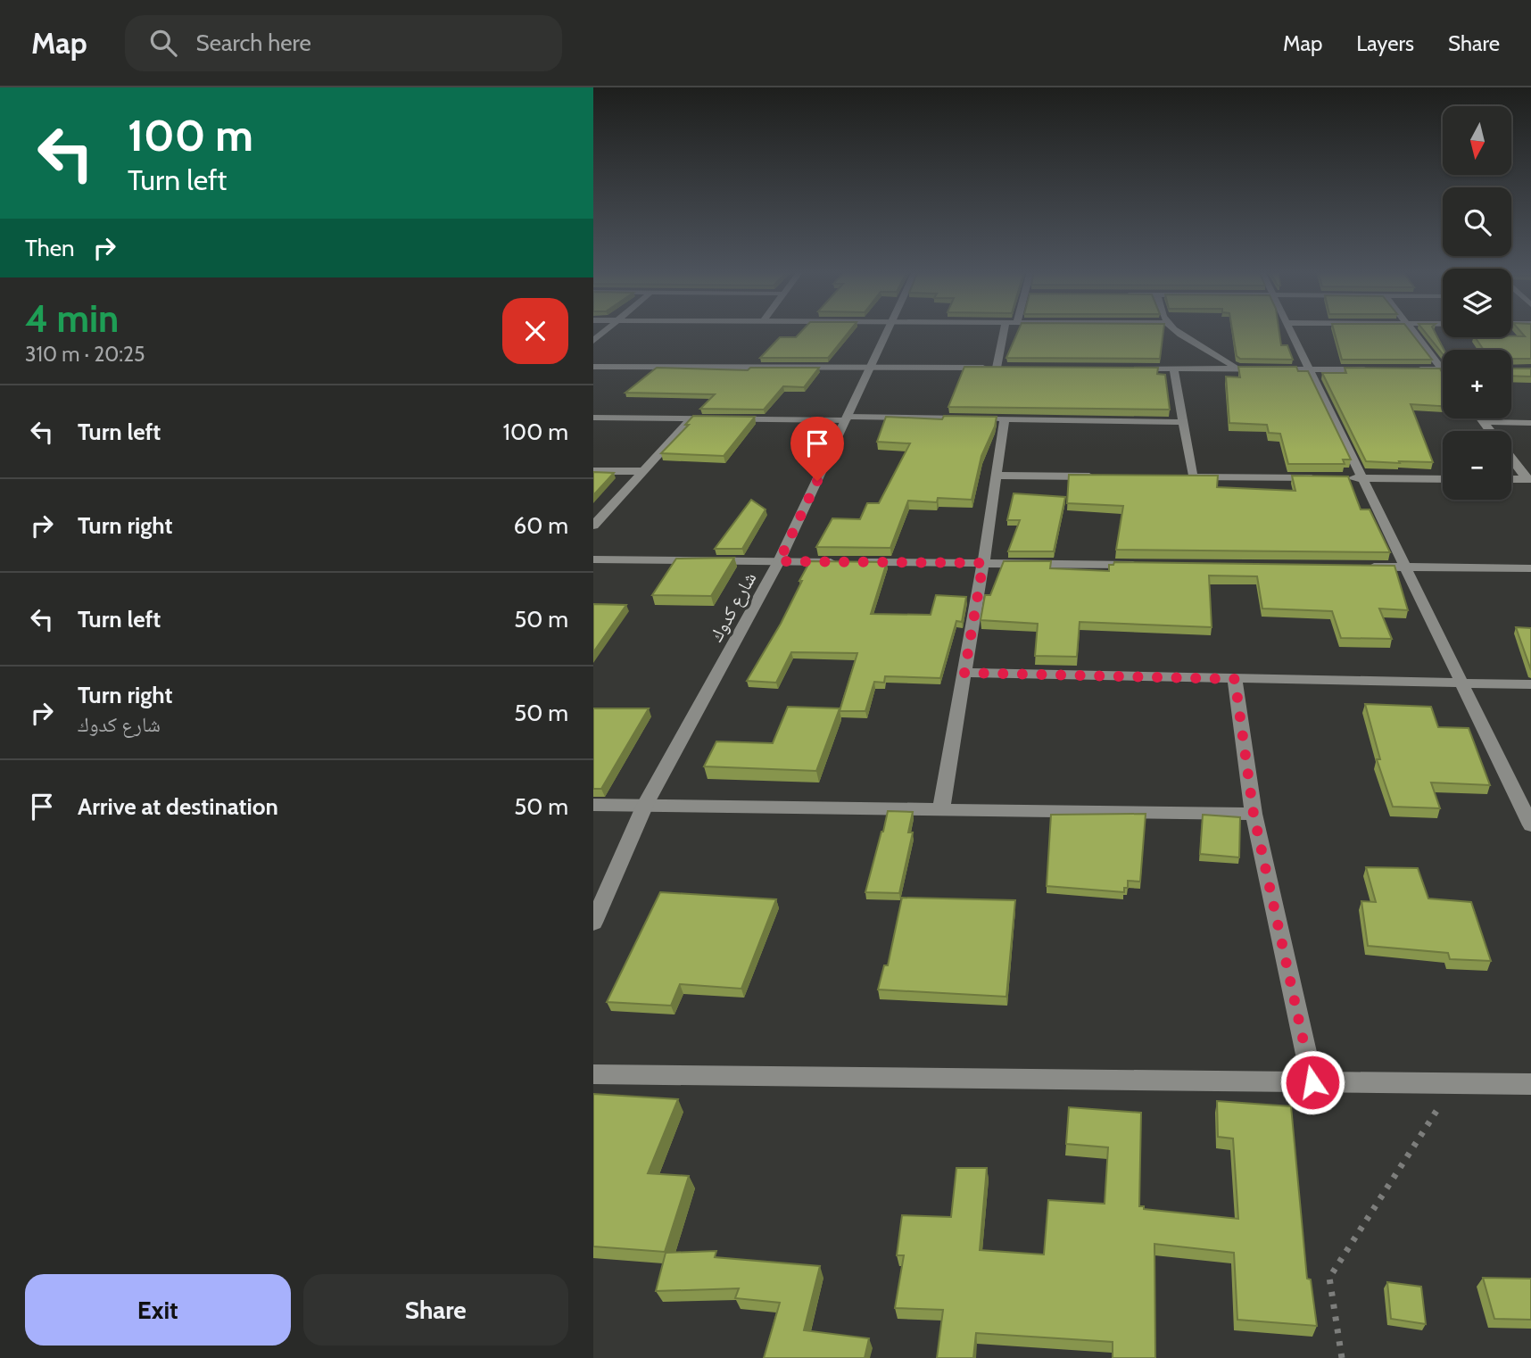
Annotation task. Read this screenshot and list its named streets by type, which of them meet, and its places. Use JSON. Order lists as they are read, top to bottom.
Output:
{
  "streets": {
    "street": ["شارع كدوك"]
  },
  "north": "bottom",
  "page": {
    "header": "Map",
    "search": "Search here",
    "nav": ["Map", "Layers", "Share"],
    "turn": ["100 m", "Turn left"],
    "map_buttons": ["+", "−"],
    "then": "Then",
    "heading": ["4 min", "310 m · 20:25"],
    "list": [
      {
        "name": "Turn left",
        "value": "100 m"
      },
      {
        "name": "Turn right",
        "value": "60 m"
      },
      {
        "name": "Turn left",
        "value": "50 m"
      },
      {
        "name": "Turn right",
        "note": "شارع كدوك",
        "value": "50 m"
      },
      {
        "name": "Arrive at destination",
        "value": "50 m"
      }
    ],
    "buttons": ["Exit", "Share"]
  }
}
